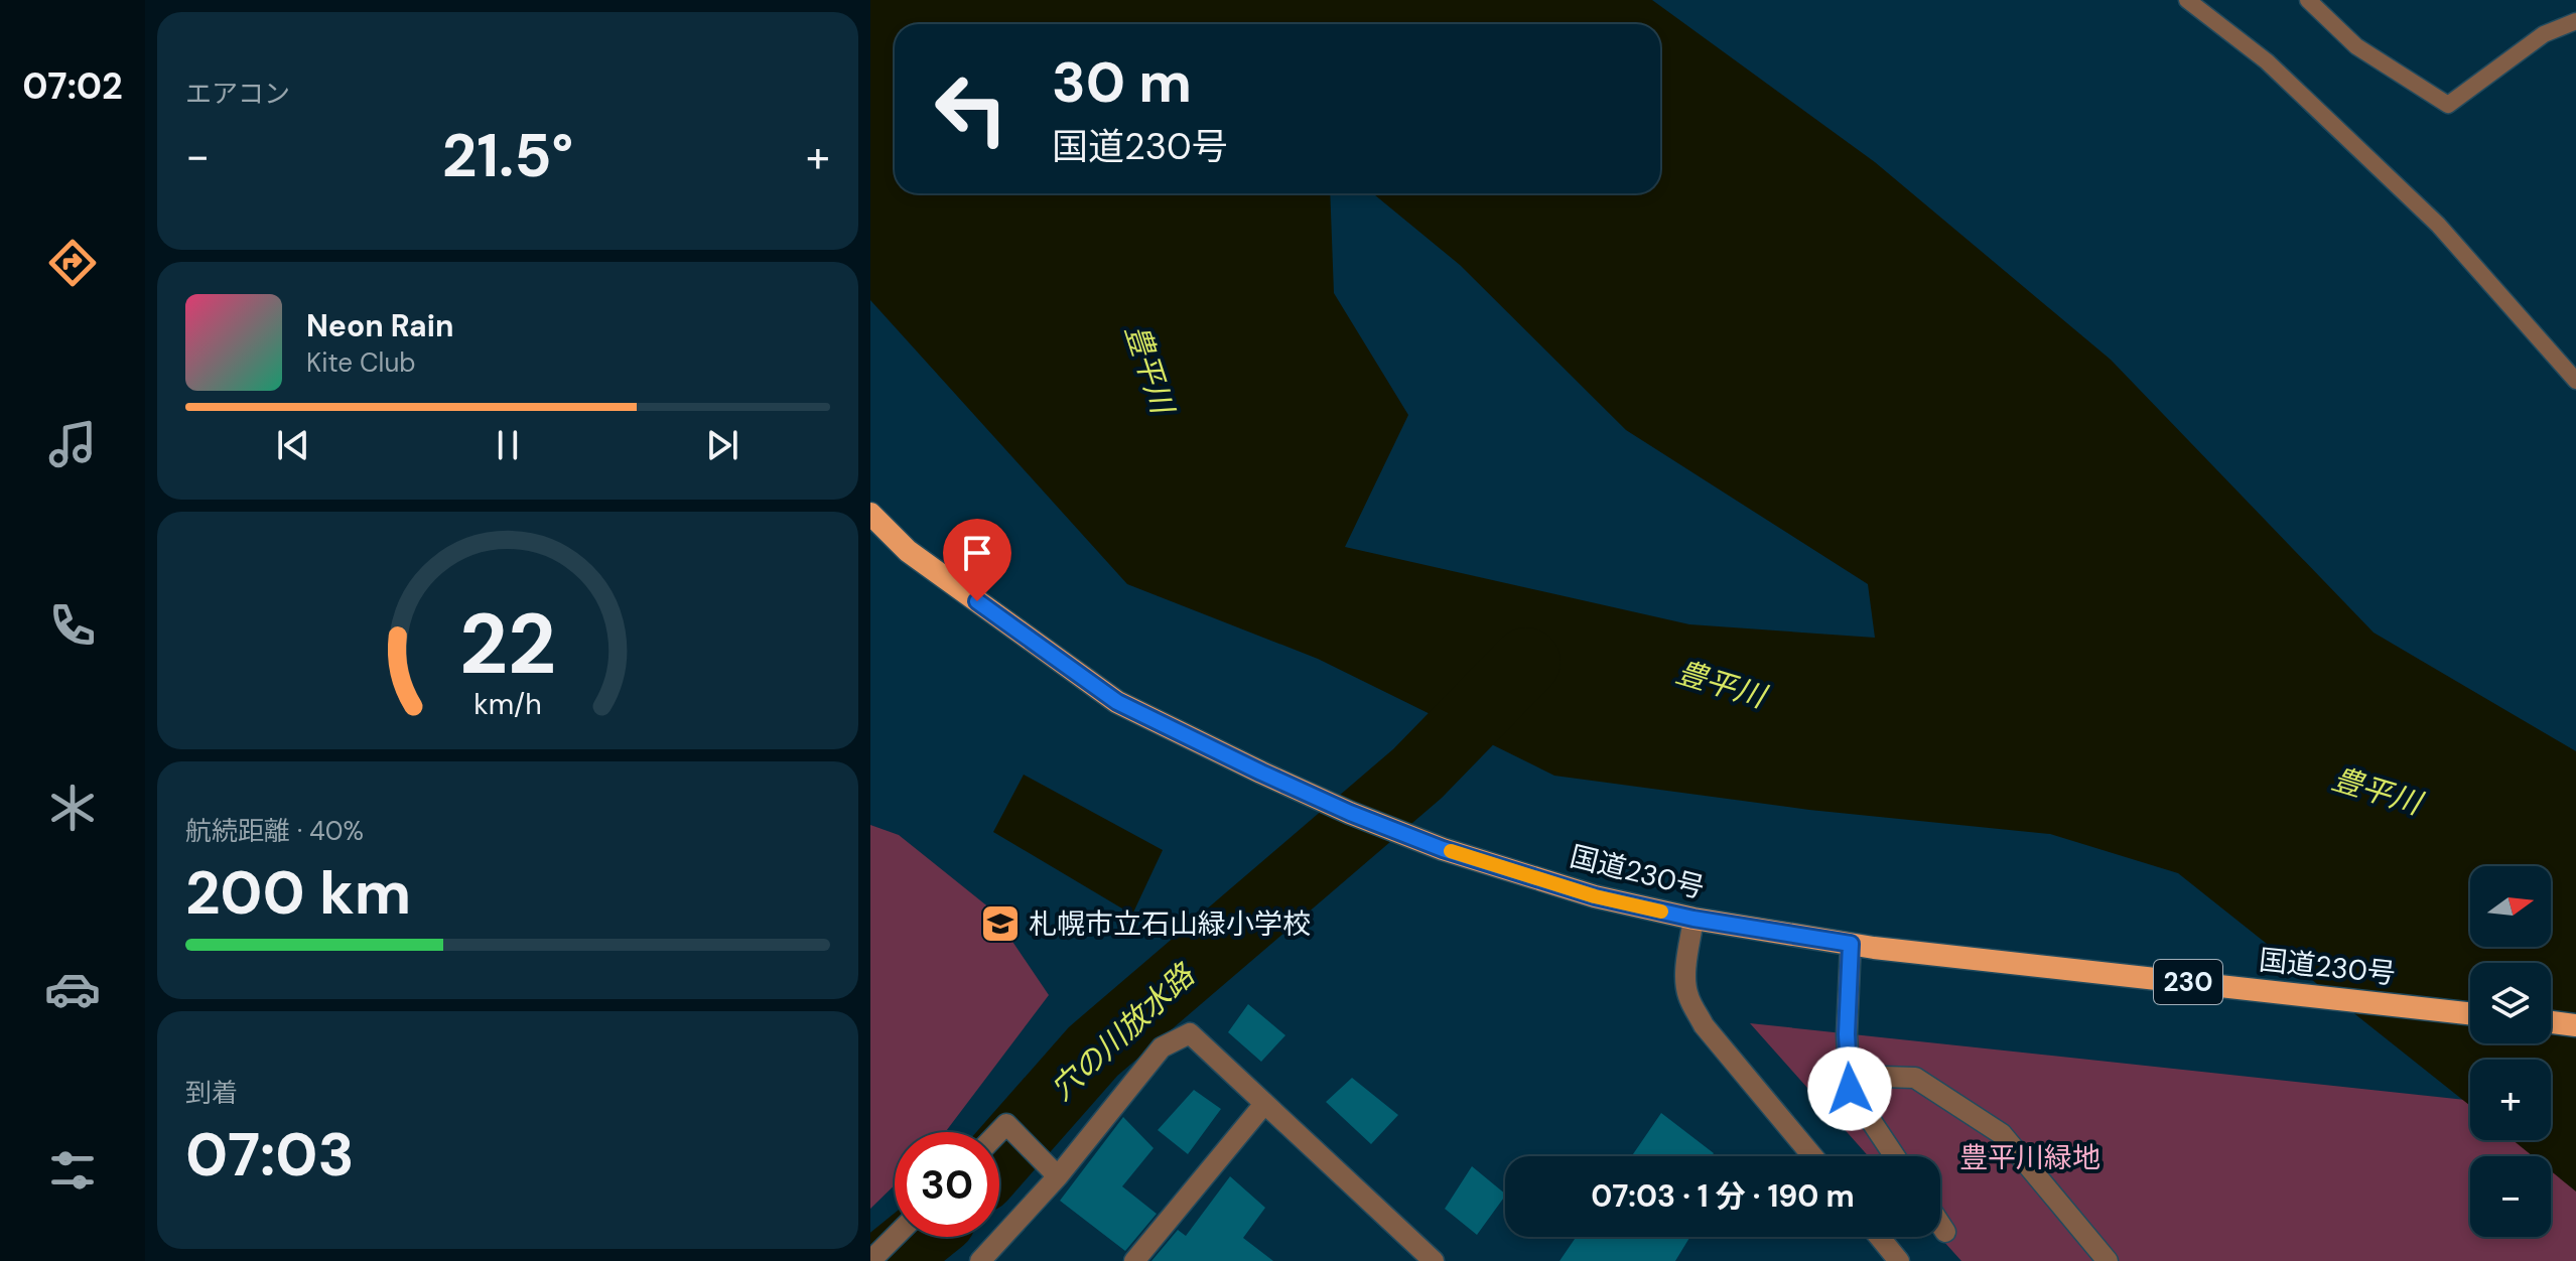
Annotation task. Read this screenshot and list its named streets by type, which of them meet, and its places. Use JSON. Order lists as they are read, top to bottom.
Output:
{
  "streets": {
    "highway": ["国道230号", "230"]
  },
  "water": ["豊平川", "穴の川放水路"],
  "parks": ["豊平川緑地"],
  "places": {
    "school or university": ["札幌市立石山緑小学校"]
  },
  "north": "right",
  "page": {
    "tabs": "07:02",
    "tile": [
      "エアコン",
      ["航続距離 · 40%", "200 km"],
      ["到着", "07:03"]
    ],
    "turn": ["30 m", "国道230号"],
    "heat": ["−", "21.5°", "+"],
    "song": ["Neon Rain", "Kite Club"],
    "map_buttons": ["+", "−"],
    "limit": "30",
    "trip": "07:03 · 1 分 · 190 m",
    "gauge": ["22", "km/h"]
  }
}
